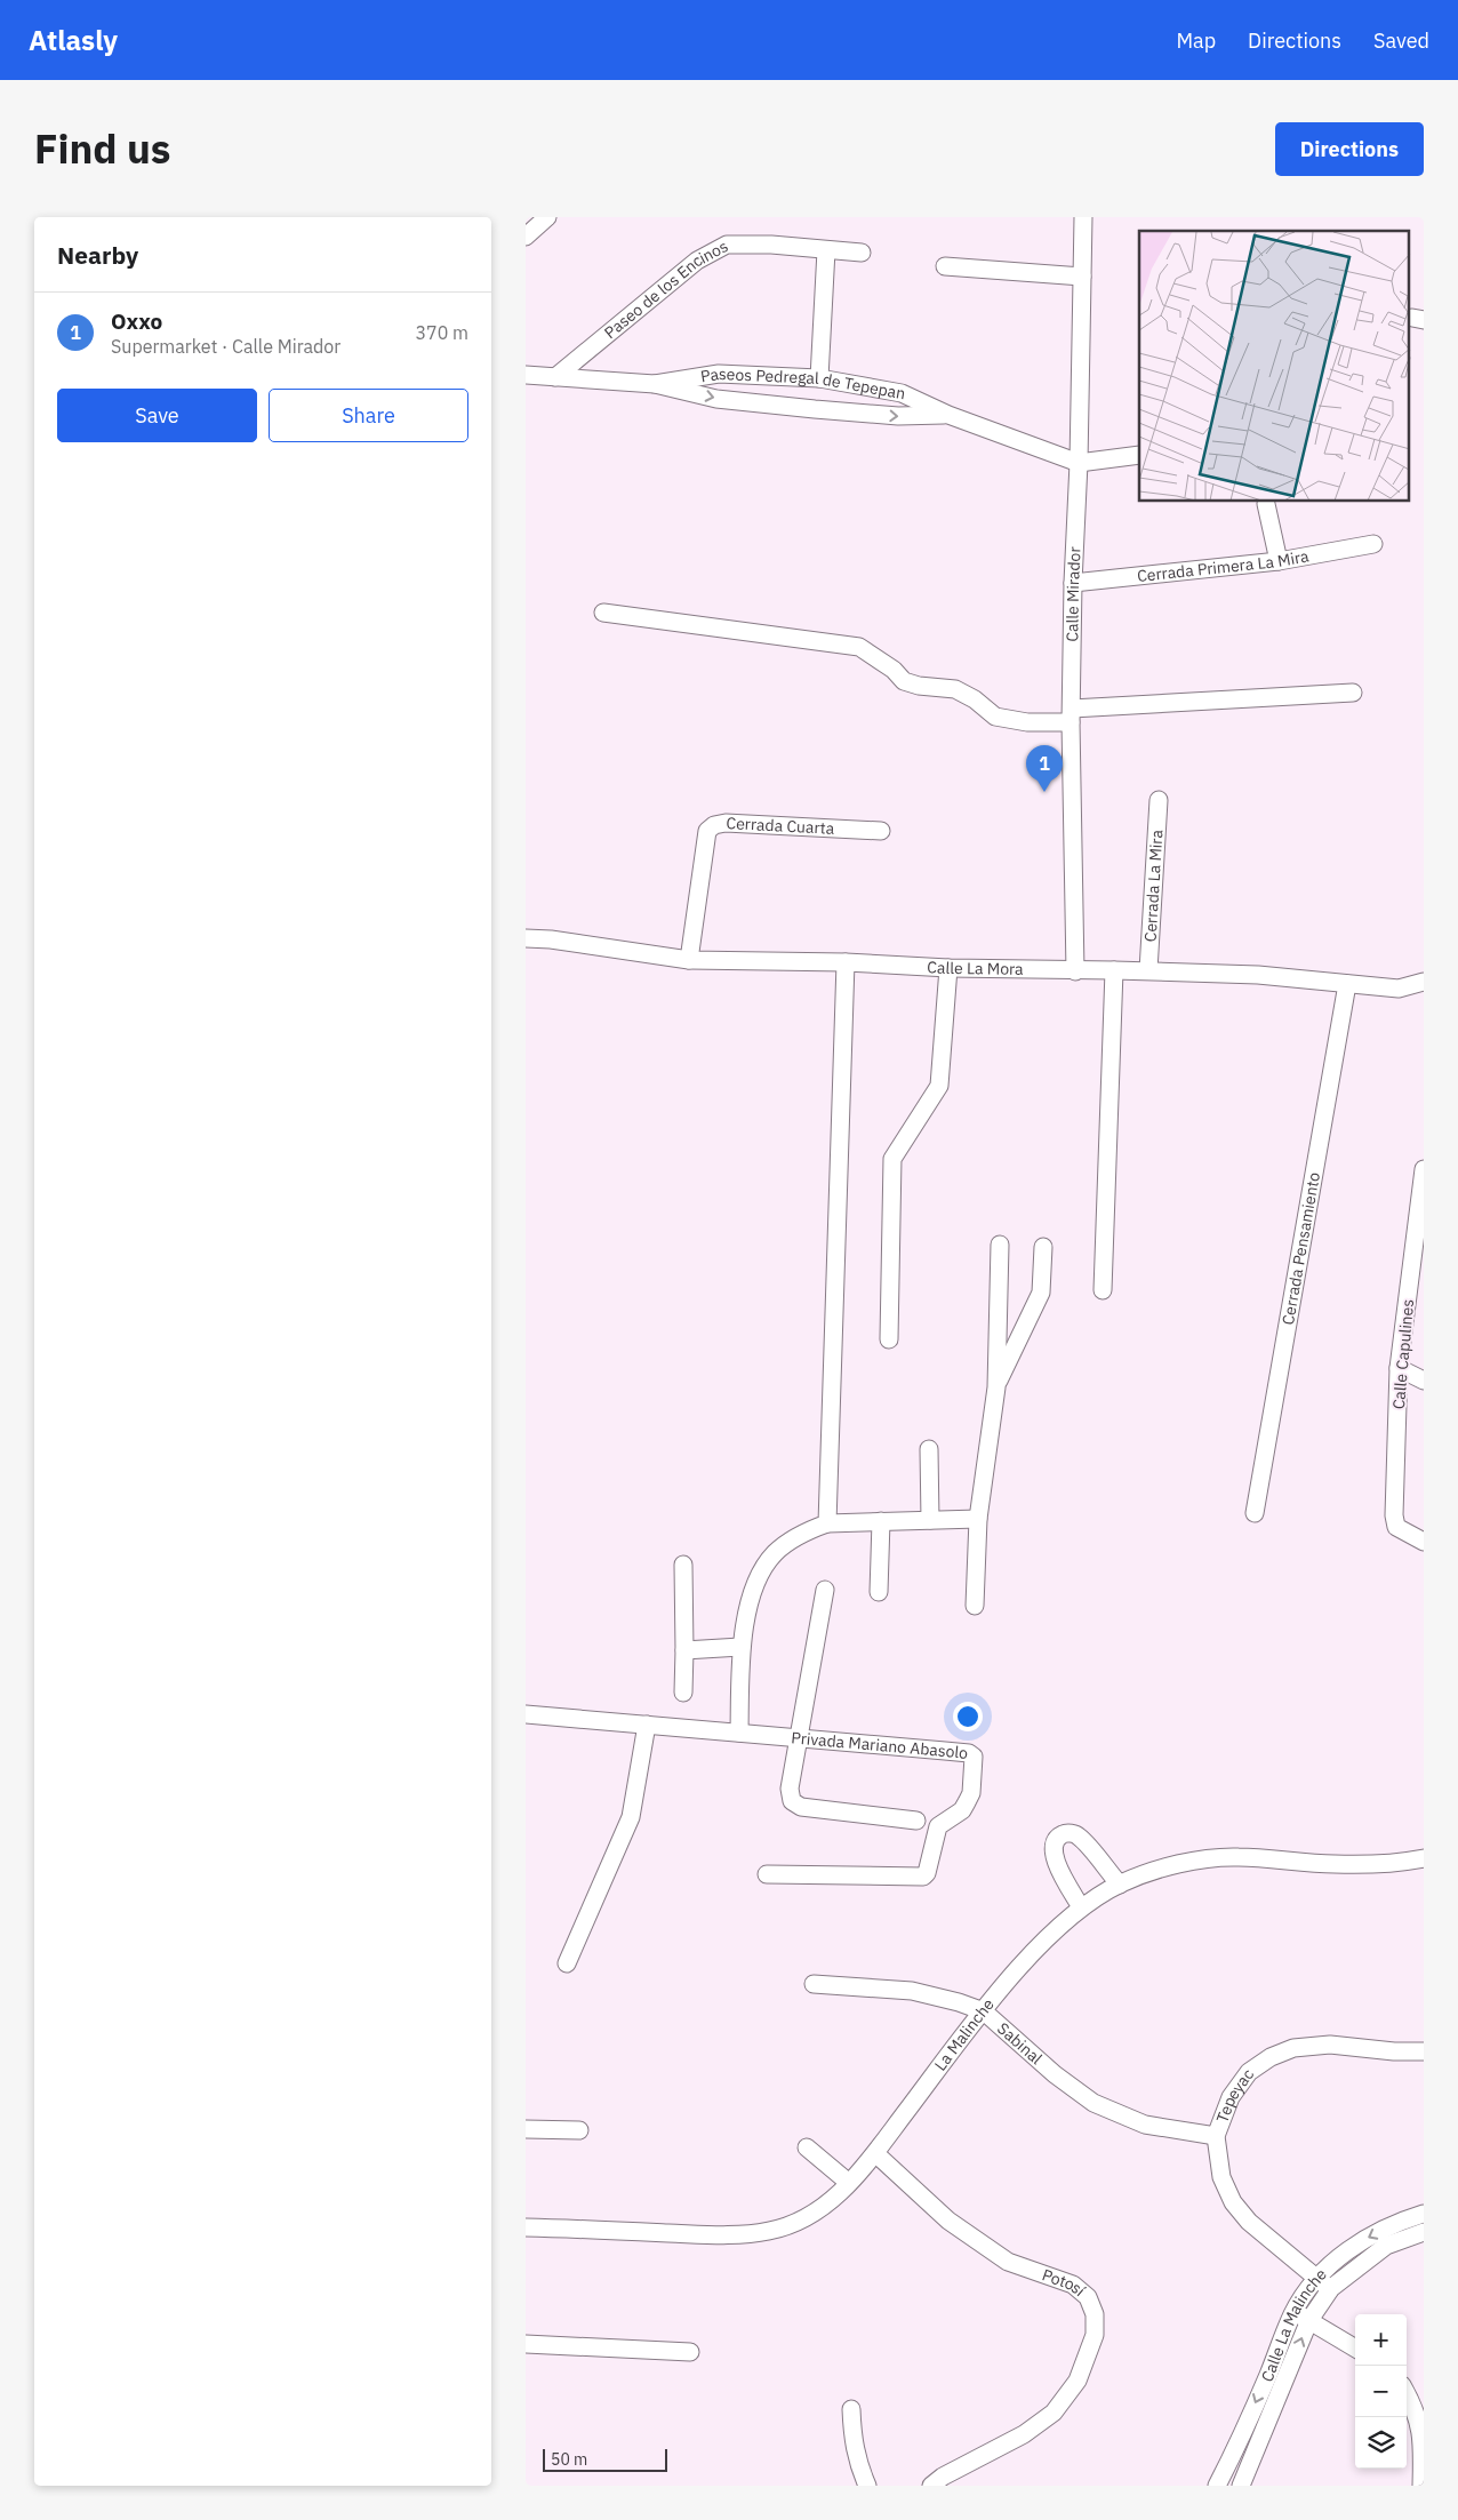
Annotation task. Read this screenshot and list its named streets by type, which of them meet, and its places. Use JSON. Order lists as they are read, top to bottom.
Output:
{
  "streets": {
    "street": [
      "Paseo de los Encinos",
      "Paseos Pedregal de Tepepan",
      "Cerrada Primera La Mira",
      "Calle Mirador",
      "Cerrada Cuarta",
      "Cerrada La Mira",
      "Calle La Mora",
      "Cerrada Pensamiento",
      "Calle Capulines",
      "Privada Mariano Abasolo",
      "La Malinche",
      "Sabinal",
      "Tepeyac",
      "Potosí",
      "Calle La Malinche"
    ]
  },
  "crossings": [
    ["Paseo de los Encinos", "Paseos Pedregal de Tepepan"],
    ["Paseos Pedregal de Tepepan", "Calle Mirador"],
    ["Cerrada Primera La Mira", "Calle Mirador"],
    ["Calle Mirador", "Calle La Mora"],
    ["Cerrada Cuarta", "Calle La Mora"],
    ["Cerrada La Mira", "Calle La Mora"],
    ["Calle La Mora", "Cerrada Pensamiento"],
    ["La Malinche", "Sabinal"],
    ["La Malinche", "Potosí"],
    ["Sabinal", "Tepeyac"],
    ["Tepeyac", "Calle La Malinche"]
  ],
  "scale_bar": "50 m",
  "page": {
    "header": "Atlasly",
    "nav": ["Map", "Directions", "Saved"],
    "title": "Find us",
    "buttons": [
      "Directions",
      ["Save", "Share"]
    ],
    "heading": "Nearby",
    "list": [
      {
        "mark": "1",
        "name": "Oxxo",
        "note": "Supermarket · Calle Mirador",
        "value": "370 m"
      }
    ],
    "pins": "1",
    "map_buttons": ["+", "−"],
    "scale": "50 m"
  }
}
